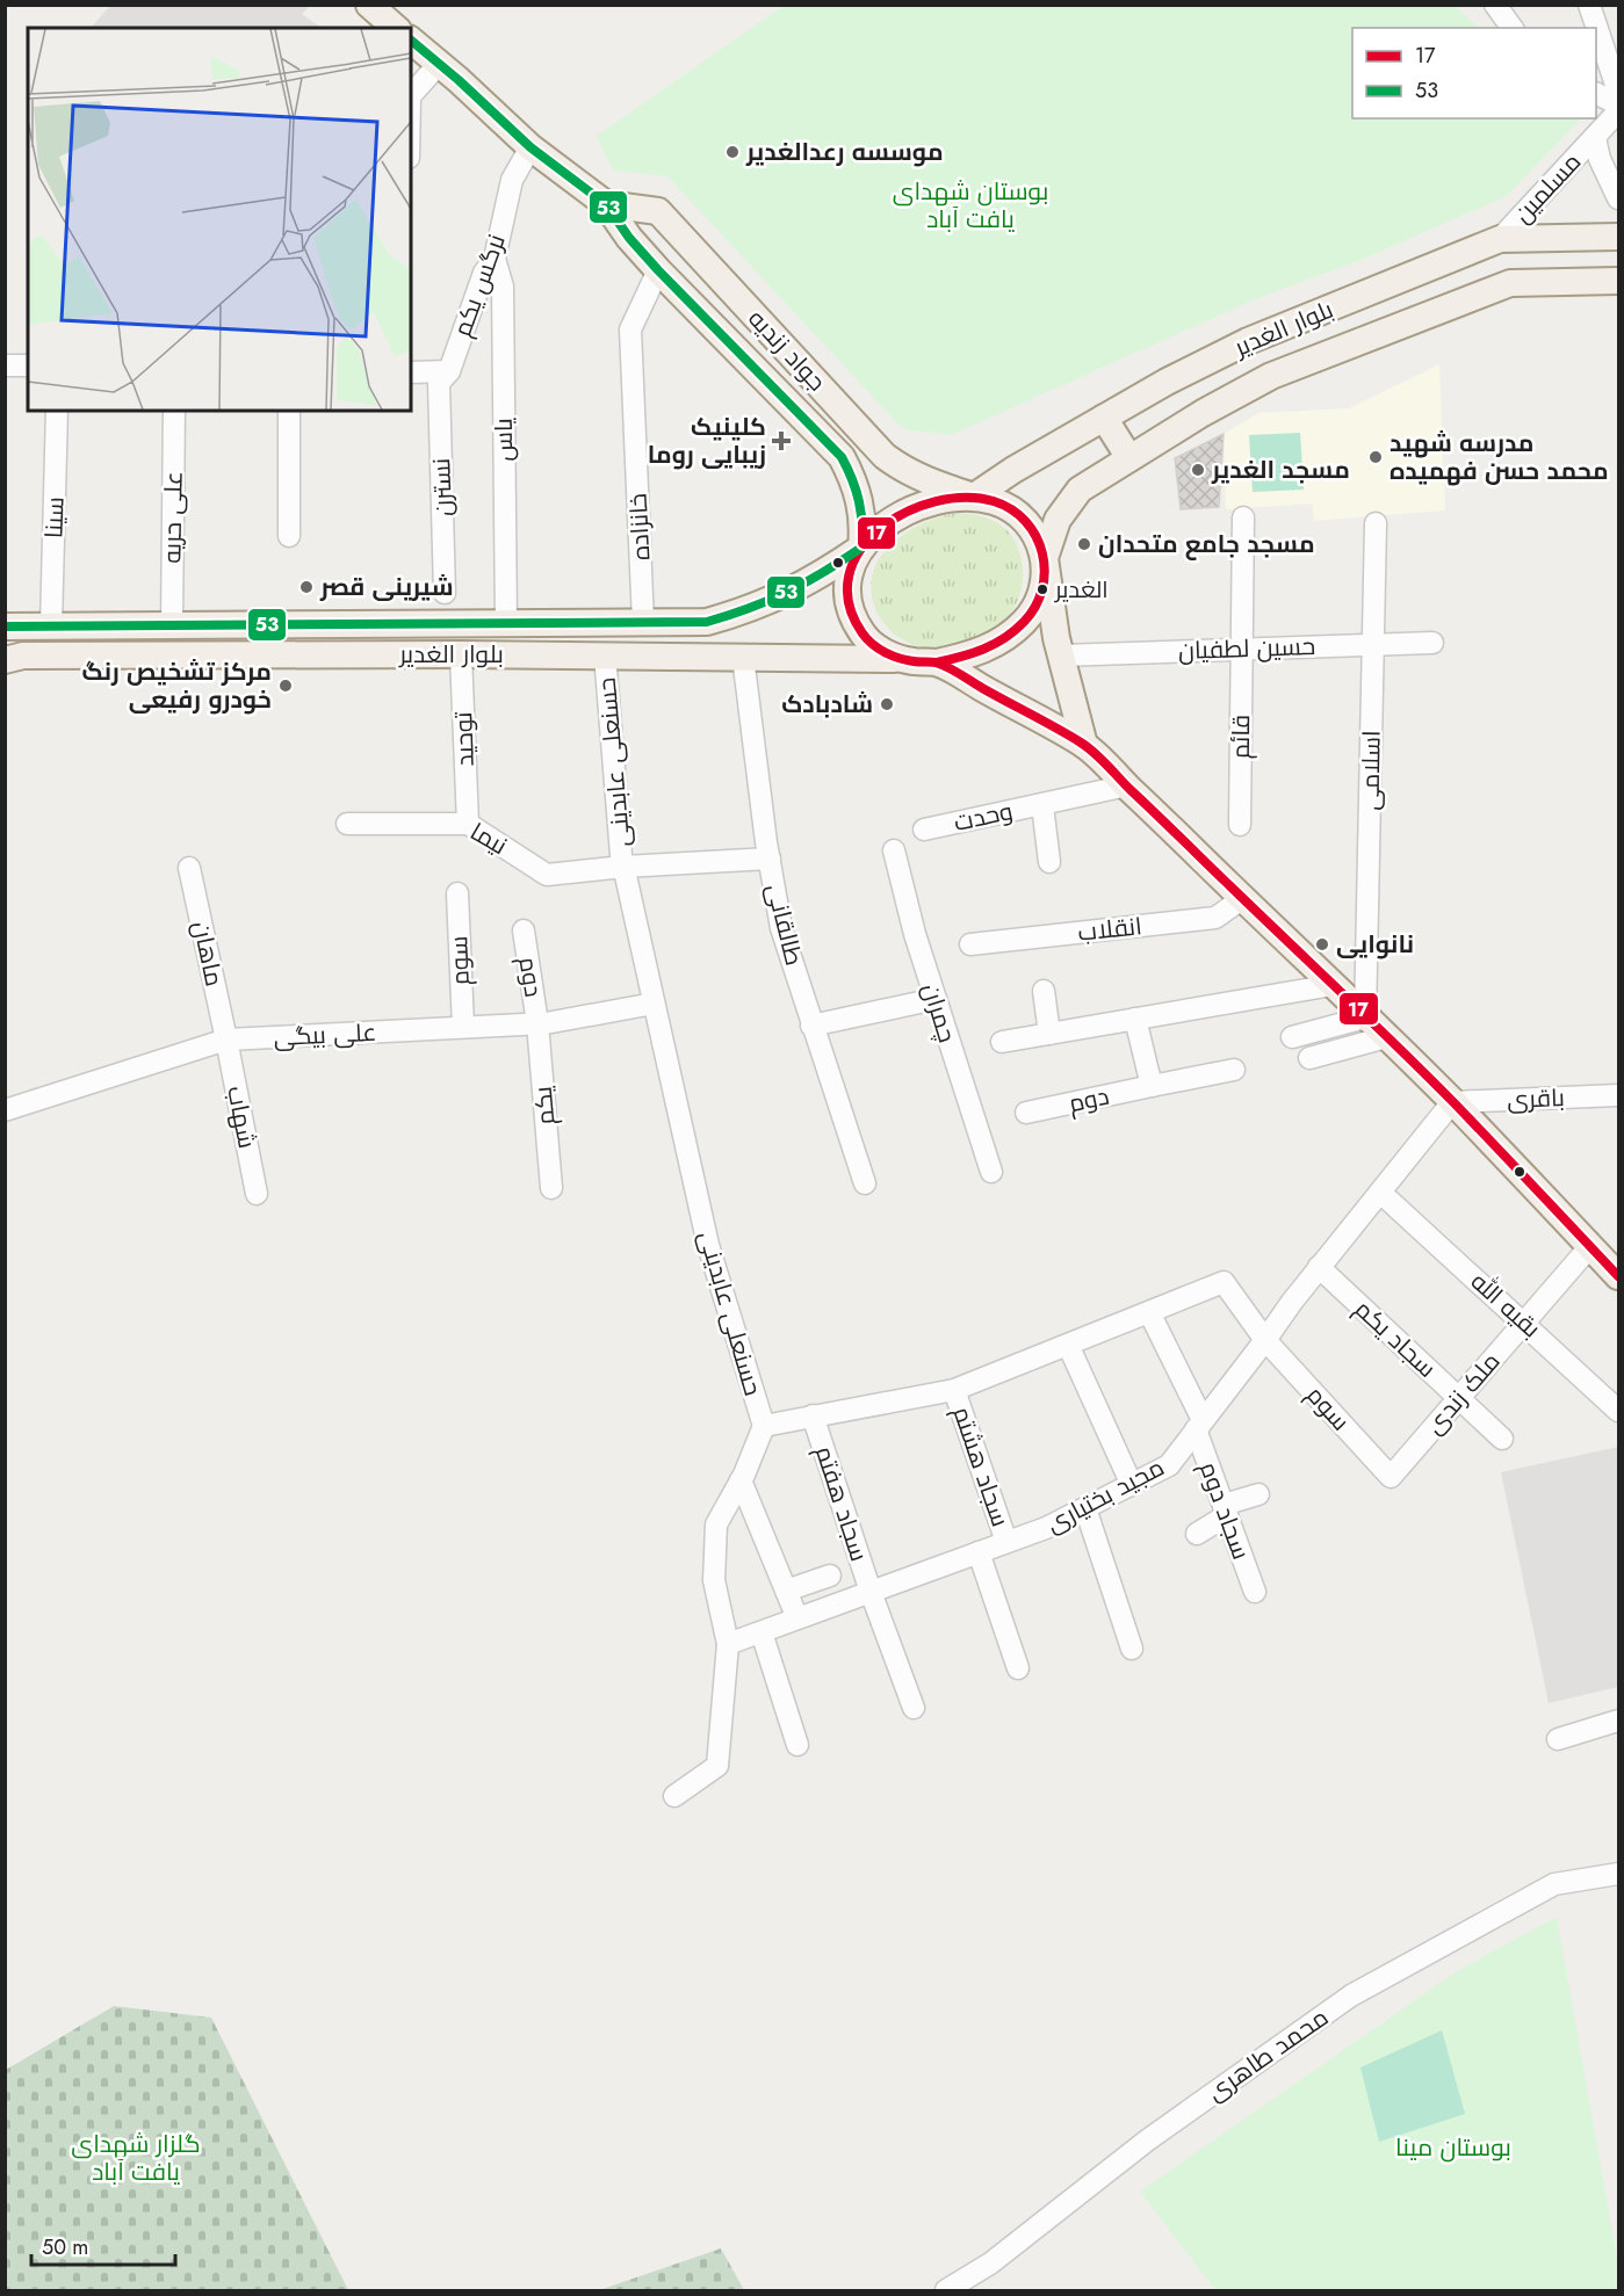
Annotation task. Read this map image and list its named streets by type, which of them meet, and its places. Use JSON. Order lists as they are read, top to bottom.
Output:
{
  "streets": {
    "main road": ["بلوار الغدیر", "جواد زندیه"],
    "street": [
      "مسلمین",
      "نرگس یکم",
      "یاس",
      "نسترن",
      "سینا",
      "علی حریه",
      "خانزاده",
      "حسین لطفیان",
      "قائم",
      "توحید",
      "حسنعلی عابدینی",
      "اسلامی",
      "وحدت",
      "نیما",
      "طالقانی",
      "انقلاب",
      "ماهان",
      "سوم",
      "دوم",
      "چمران",
      "علی بیگی",
      "باقری",
      "یکم",
      "شهاب",
      "بقیه الله",
      "سجاد یکم",
      "ملک زندی",
      "سجاد هشتم",
      "مجید بختیاری",
      "سجاد هفتم",
      "سجاد دوم",
      "محمد طاهری"
    ]
  },
  "crossings": [
    ["مسلمین", "بلوار الغدیر"],
    ["نرگس یکم", "جواد زندیه"],
    ["نرگس یکم", "یاس"],
    ["نرگس یکم", "نسترن"],
    ["بلوار الغدیر", "جواد زندیه"],
    ["بلوار الغدیر", "یاس"],
    ["بلوار الغدیر", "سینا"],
    ["بلوار الغدیر", "علی حریه"],
    ["بلوار الغدیر", "خانزاده"],
    ["بلوار الغدیر", "توحید"],
    ["بلوار الغدیر", "حسنعلی عابدینی"],
    ["بلوار الغدیر", "طالقانی"],
    ["جواد زندیه", "خانزاده"],
    ["حسین لطفیان", "قائم"],
    ["حسین لطفیان", "اسلامی"],
    ["توحید", "نیما"],
    ["حسنعلی عابدینی", "نیما"],
    ["حسنعلی عابدینی", "سوم"],
    ["حسنعلی عابدینی", "علی بیگی"],
    ["حسنعلی عابدینی", "سجاد هشتم"],
    ["حسنعلی عابدینی", "مجید بختیاری"],
    ["حسنعلی عابدینی", "سجاد هفتم"],
    ["حسنعلی عابدینی", "سجاد دوم"],
    ["نیما", "طالقانی"],
    ["ماهان", "علی بیگی"],
    ["ماهان", "شهاب"],
    ["سوم", "علی بیگی"],
    ["سوم", "ملک زندی"],
    ["سوم", "مجید بختیاری"],
    ["دوم", "علی بیگی"],
    ["دوم", "یکم"],
    ["علی بیگی", "یکم"],
    ["علی بیگی", "شهاب"],
    ["باقری", "مجید بختیاری"],
    ["بقیه الله", "ملک زندی"],
    ["سجاد یکم", "ملک زندی"],
    ["سجاد یکم", "مجید بختیاری"],
    ["سجاد هشتم", "مجید بختیاری"],
    ["مجید بختیاری", "سجاد هفتم"],
    ["مجید بختیاری", "سجاد دوم"]
  ],
  "parks": ["بوستان شهدای یافت آباد", "گلزار شهدای یافت آباد", "بوستان مینا"],
  "places": {
    "other": [
      "موسسه رعدالغدیر",
      "مدرسه شهید محمد حسن فهمیده",
      "مسجد الغدیر",
      "مسجد جامع متحدان",
      "شیرینی قصر",
      "الغدیر",
      "مرکز تشخیص رنگ خودرو رفیعی",
      "شادبادک",
      "نانوایی"
    ],
    "health": ["کلینیک زیبایی روما"]
  },
  "lines": ["transit line 53", "transit line 17"],
  "legend": ["17", "53"],
  "scale_bar": "50 m"
}
